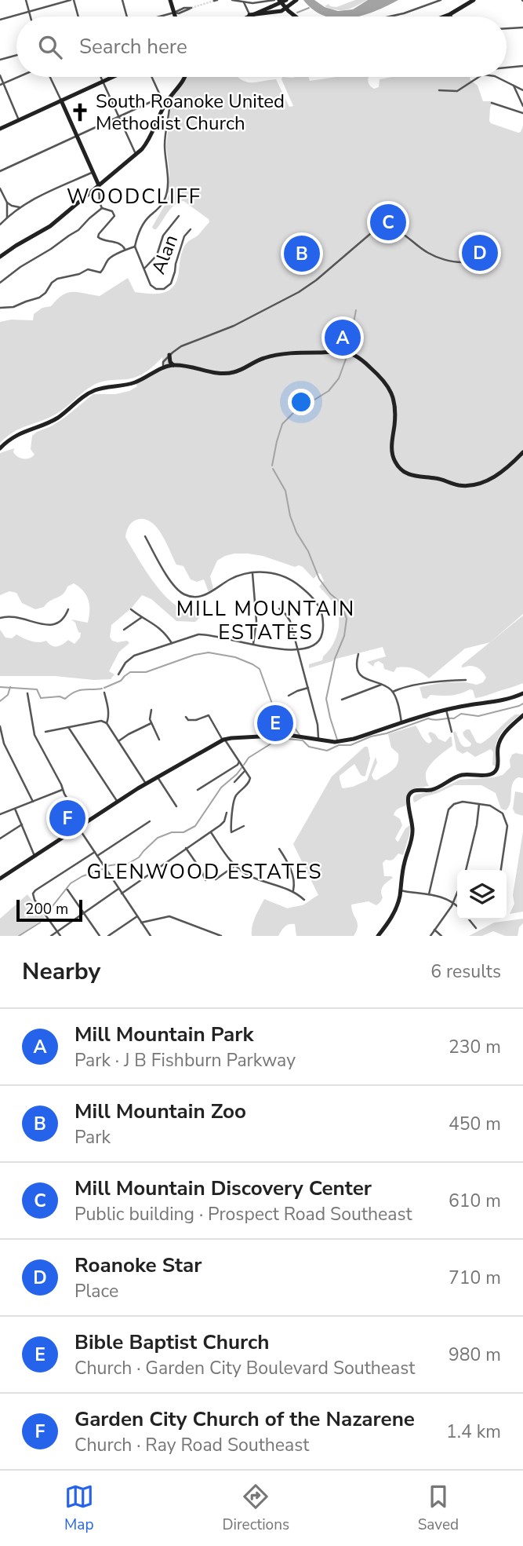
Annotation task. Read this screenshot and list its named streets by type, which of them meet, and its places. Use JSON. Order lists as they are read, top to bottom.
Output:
{
  "streets": {
    "street": ["Alan"]
  },
  "districts": ["WOODCLIFF", "MILL MOUNTAIN ESTATES", "GLENWOOD ESTATES"],
  "places": {
    "church": ["South Roanoke United Methodist Church"]
  },
  "scale_bar": "200 m",
  "page": {
    "search": "Search here",
    "pins": [
      "C",
      "D",
      "B",
      "A",
      "E",
      "F"
    ],
    "scale": "200 m",
    "heading": ["Nearby", "6 results"],
    "list": [
      {
        "mark": "A",
        "name": "Mill Mountain Park",
        "note": "Park · J B Fishburn Parkway",
        "value": "230 m"
      },
      {
        "mark": "B",
        "name": "Mill Mountain Zoo",
        "note": "Park",
        "value": "450 m"
      },
      {
        "mark": "C",
        "name": "Mill Mountain Discovery Center",
        "note": "Public building · Prospect Road Southeast",
        "value": "610 m"
      },
      {
        "mark": "D",
        "name": "Roanoke Star",
        "note": "Place",
        "value": "710 m"
      },
      {
        "mark": "E",
        "name": "Bible Baptist Church",
        "note": "Church · Garden City Boulevard Southeast",
        "value": "980 m"
      },
      {
        "mark": "F",
        "name": "Garden City Church of the Nazarene",
        "note": "Church · Ray Road Southeast",
        "value": "1.4 km"
      }
    ],
    "nav": ["Map", "Directions", "Saved"]
  }
}
